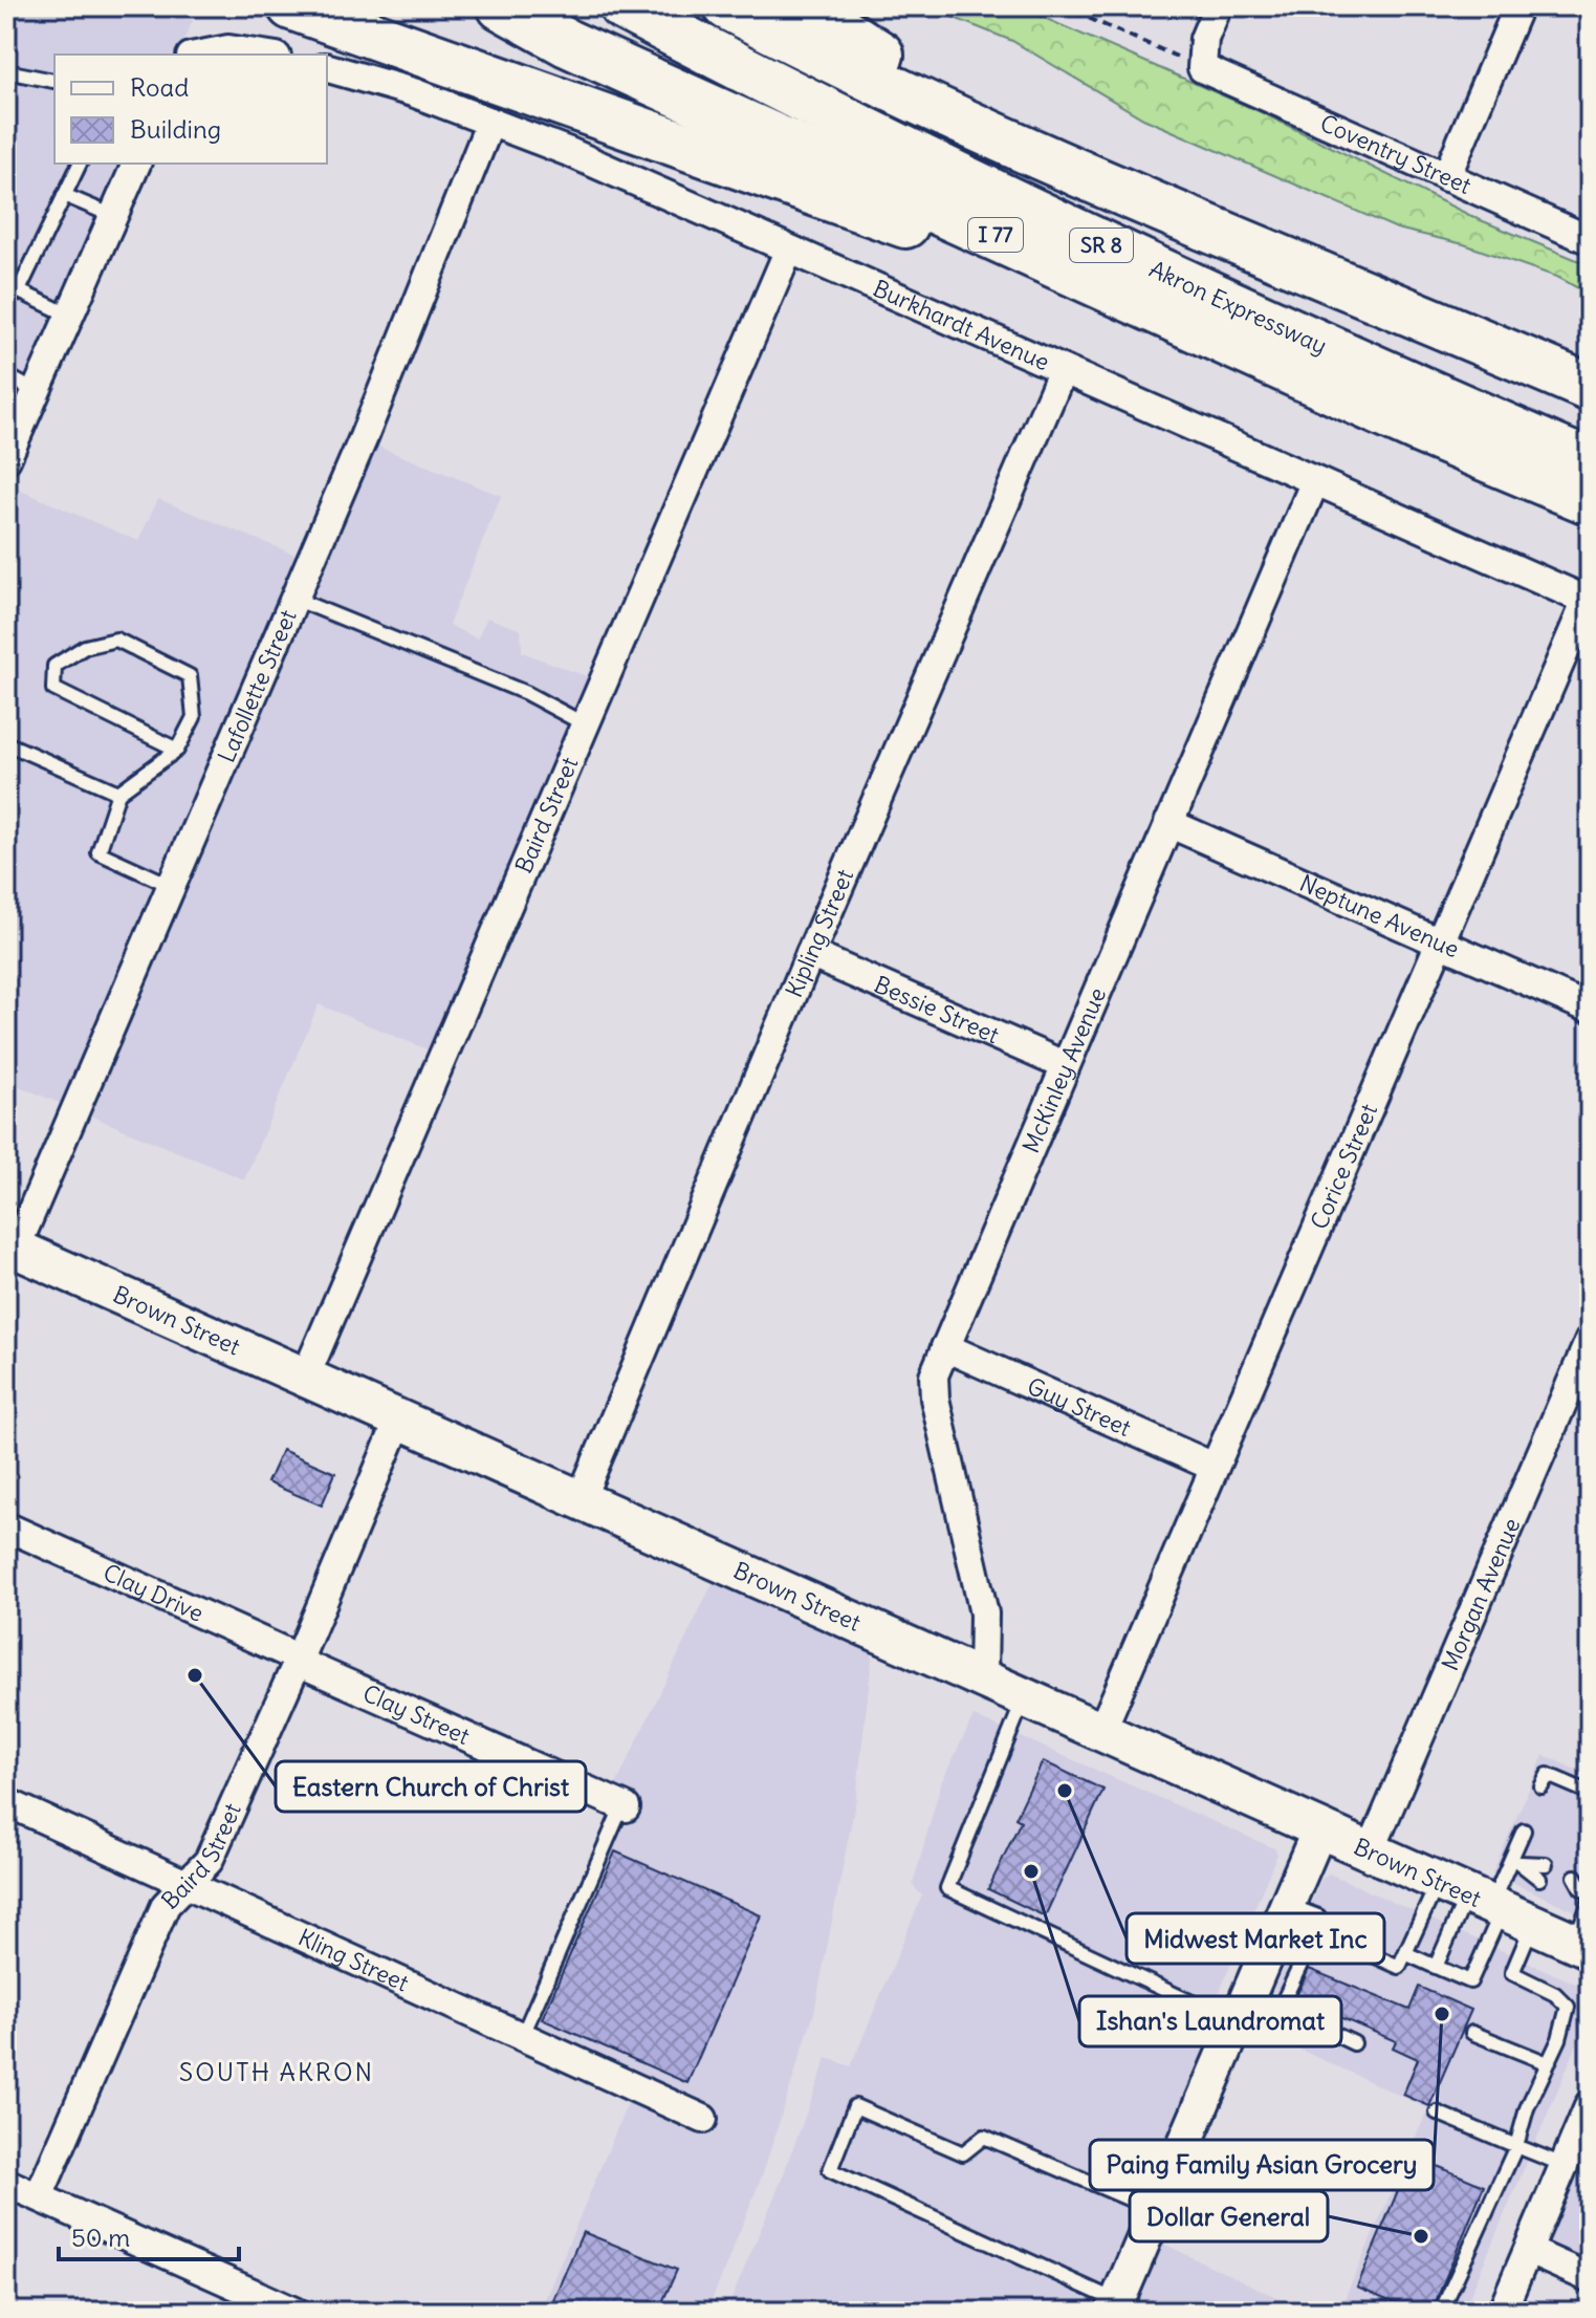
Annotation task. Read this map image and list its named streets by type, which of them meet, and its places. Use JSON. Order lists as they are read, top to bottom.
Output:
{
  "streets": {
    "highway": ["I 77", "SR 8", "Akron Expressway"],
    "main road": ["Brown Street"],
    "street": [
      "Coventry Street",
      "Burkhardt Avenue",
      "Lafollette Street",
      "Baird Street",
      "Neptune Avenue",
      "Kipling Street",
      "Bessie Street",
      "McKinley Avenue",
      "Corice Street",
      "Guy Street",
      "Clay Drive",
      "Morgan Avenue",
      "Clay Street",
      "Kling Street"
    ]
  },
  "crossings": [
    ["Burkhardt Avenue", "Lafollette Street"],
    ["Burkhardt Avenue", "Baird Street"],
    ["Burkhardt Avenue", "Kipling Street"],
    ["Burkhardt Avenue", "McKinley Avenue"],
    ["Burkhardt Avenue", "Corice Street"],
    ["Lafollette Street", "Brown Street"],
    ["Baird Street", "Brown Street"],
    ["Baird Street", "Clay Drive"],
    ["Baird Street", "Clay Street"],
    ["Baird Street", "Kling Street"],
    ["Neptune Avenue", "McKinley Avenue"],
    ["Neptune Avenue", "Corice Street"],
    ["Kipling Street", "Bessie Street"],
    ["Kipling Street", "Brown Street"],
    ["Bessie Street", "McKinley Avenue"],
    ["McKinley Avenue", "Brown Street"],
    ["McKinley Avenue", "Guy Street"],
    ["Corice Street", "Brown Street"],
    ["Corice Street", "Guy Street"],
    ["Brown Street", "Morgan Avenue"],
    ["Clay Drive", "Clay Street"]
  ],
  "districts": ["SOUTH AKRON"],
  "places": [
    "Eastern Church of Christ",
    "Midwest Market Inc",
    "Ishan's Laundromat",
    "Paing Family Asian Grocery",
    "Dollar General"
  ],
  "legend": ["Road", "Building"],
  "scale_bar": "50 m"
}
